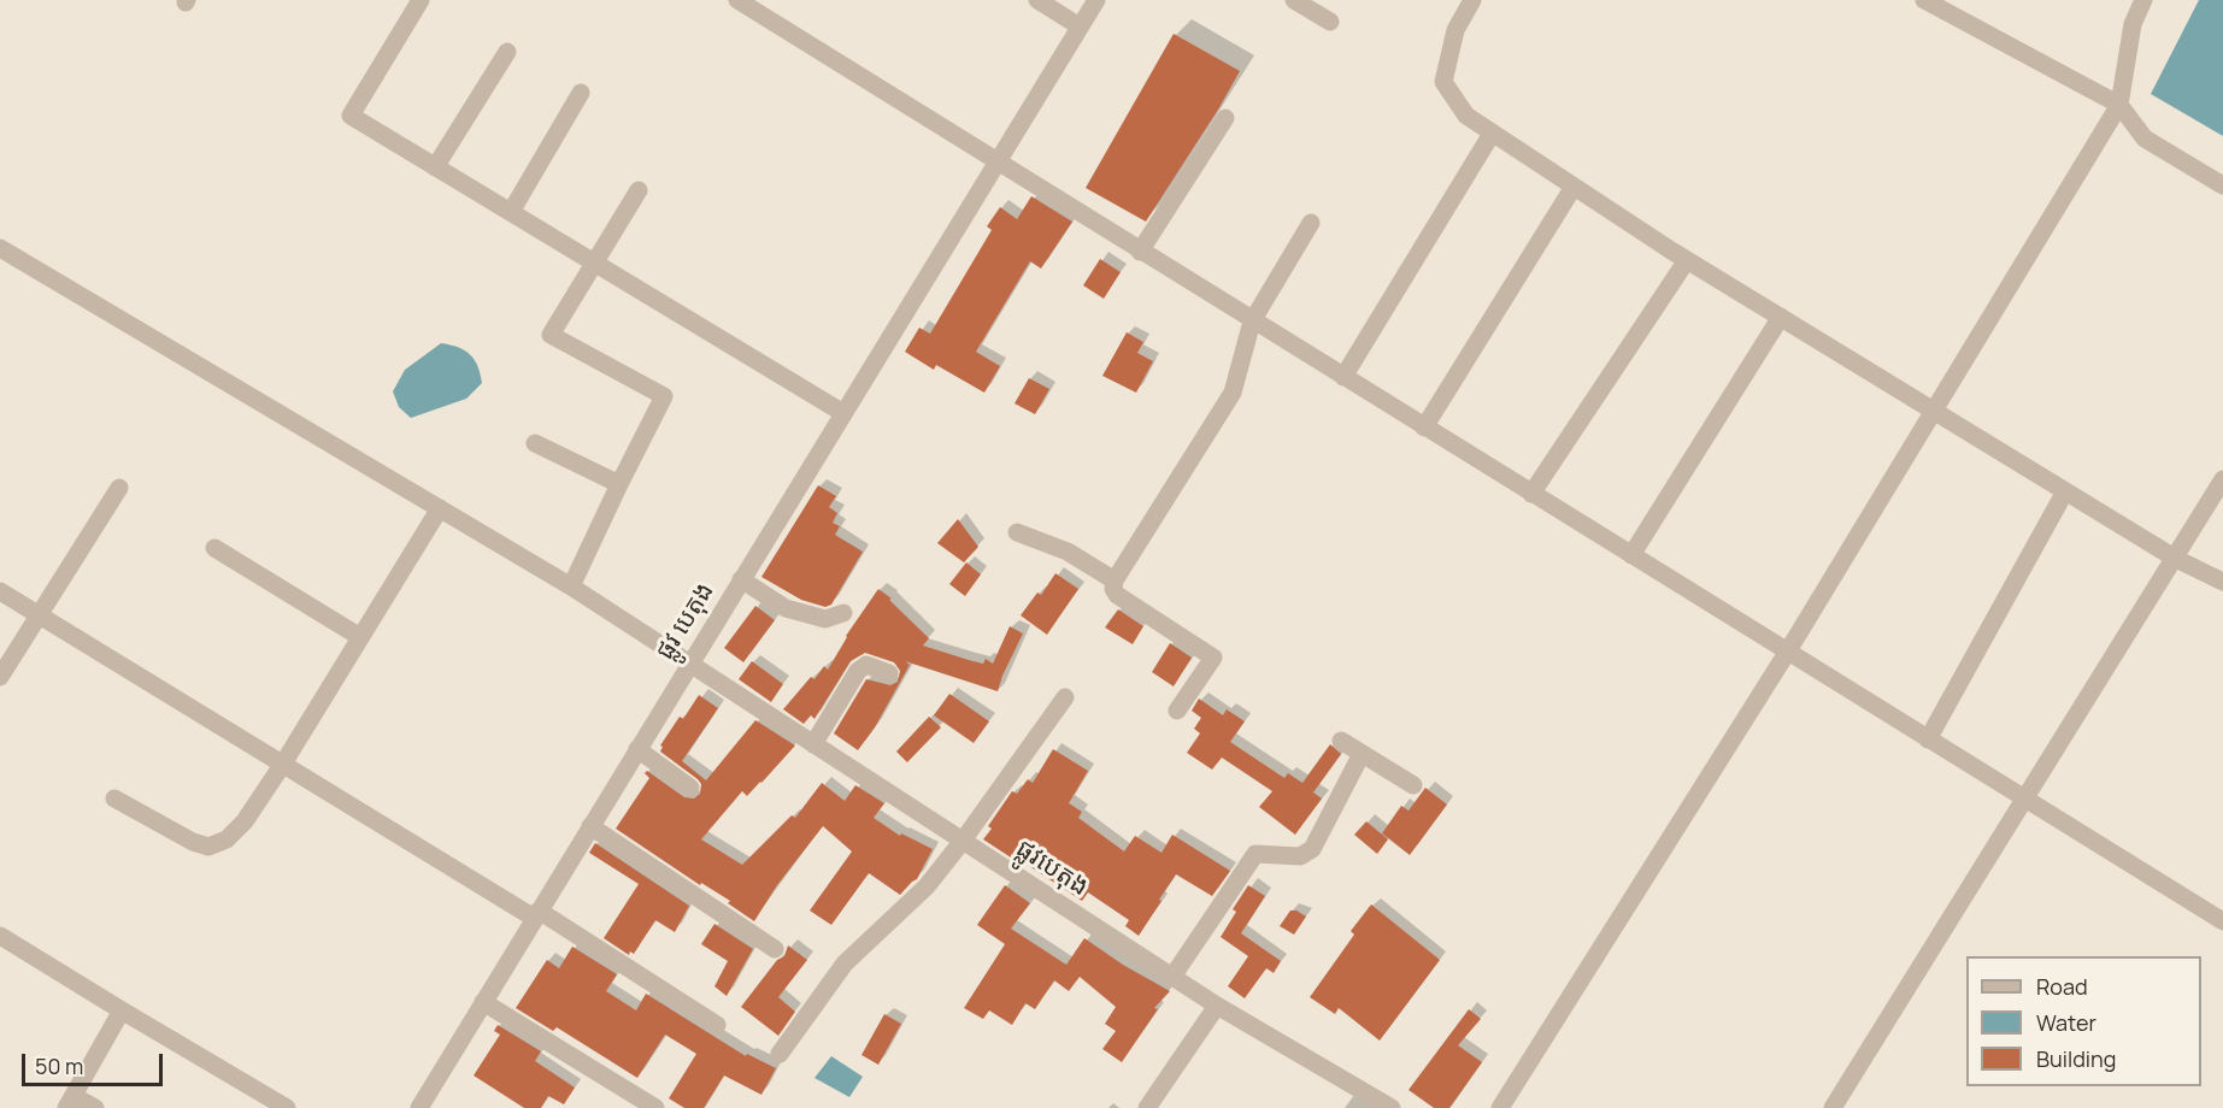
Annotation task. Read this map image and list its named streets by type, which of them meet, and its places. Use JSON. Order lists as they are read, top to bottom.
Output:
{
  "streets": {
    "street": ["ផ្លូវ បេតុង", "ផ្លូវបេតុង"]
  },
  "crossings": [
    ["ផ្លូវ បេតុង", "ផ្លូវបេតុង"]
  ],
  "legend": ["Road", "Water", "Building"],
  "scale_bar": "50 m"
}
